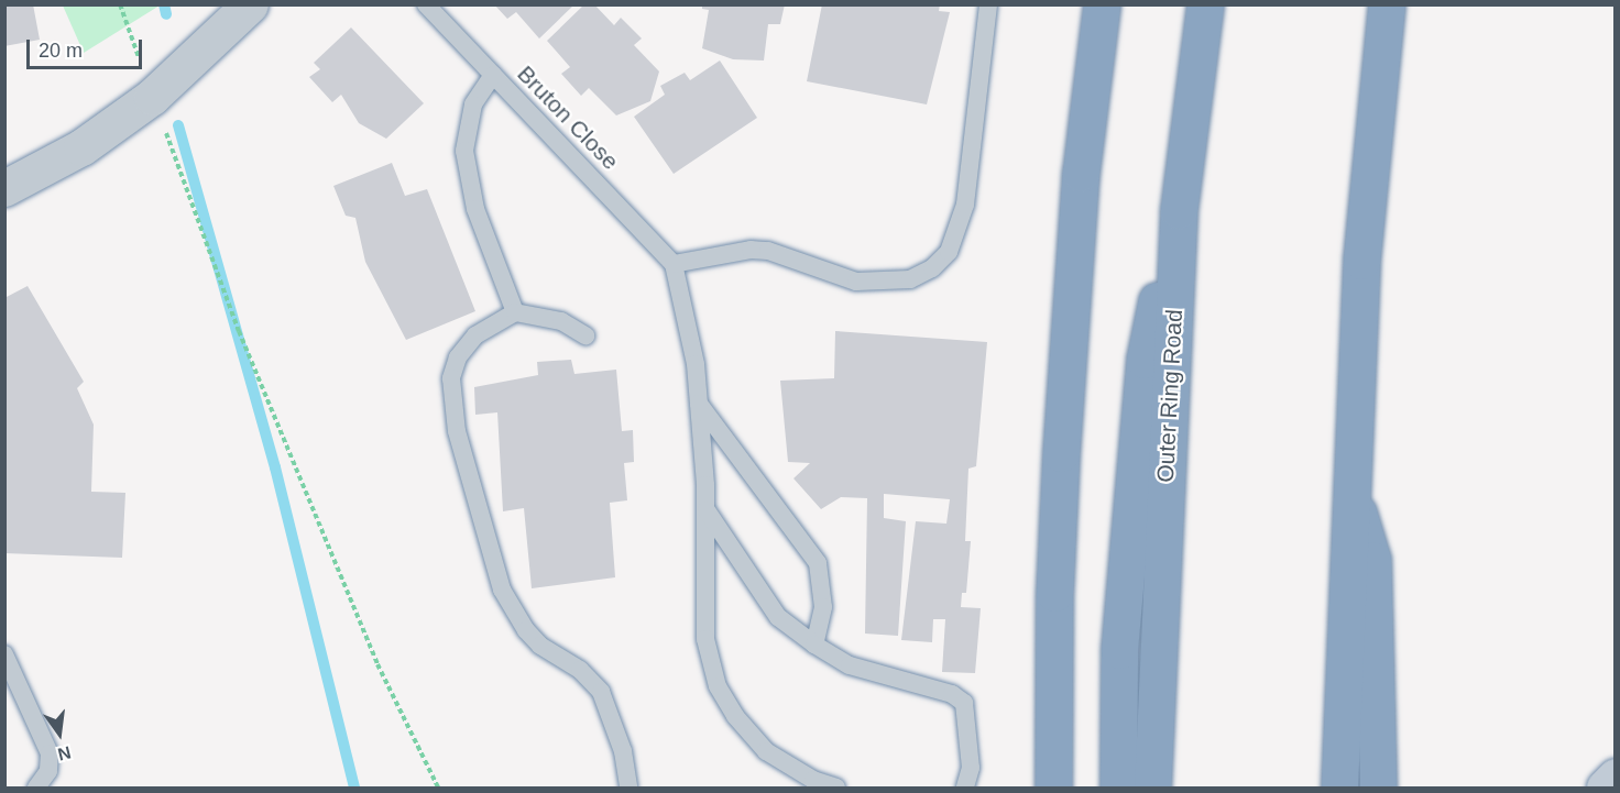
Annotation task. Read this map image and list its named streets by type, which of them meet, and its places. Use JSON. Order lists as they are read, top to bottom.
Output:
{
  "streets": {
    "highway": ["Outer Ring Road"],
    "lane": ["Bruton Close"]
  },
  "scale_bar": "20 m",
  "north": "bottom"
}
